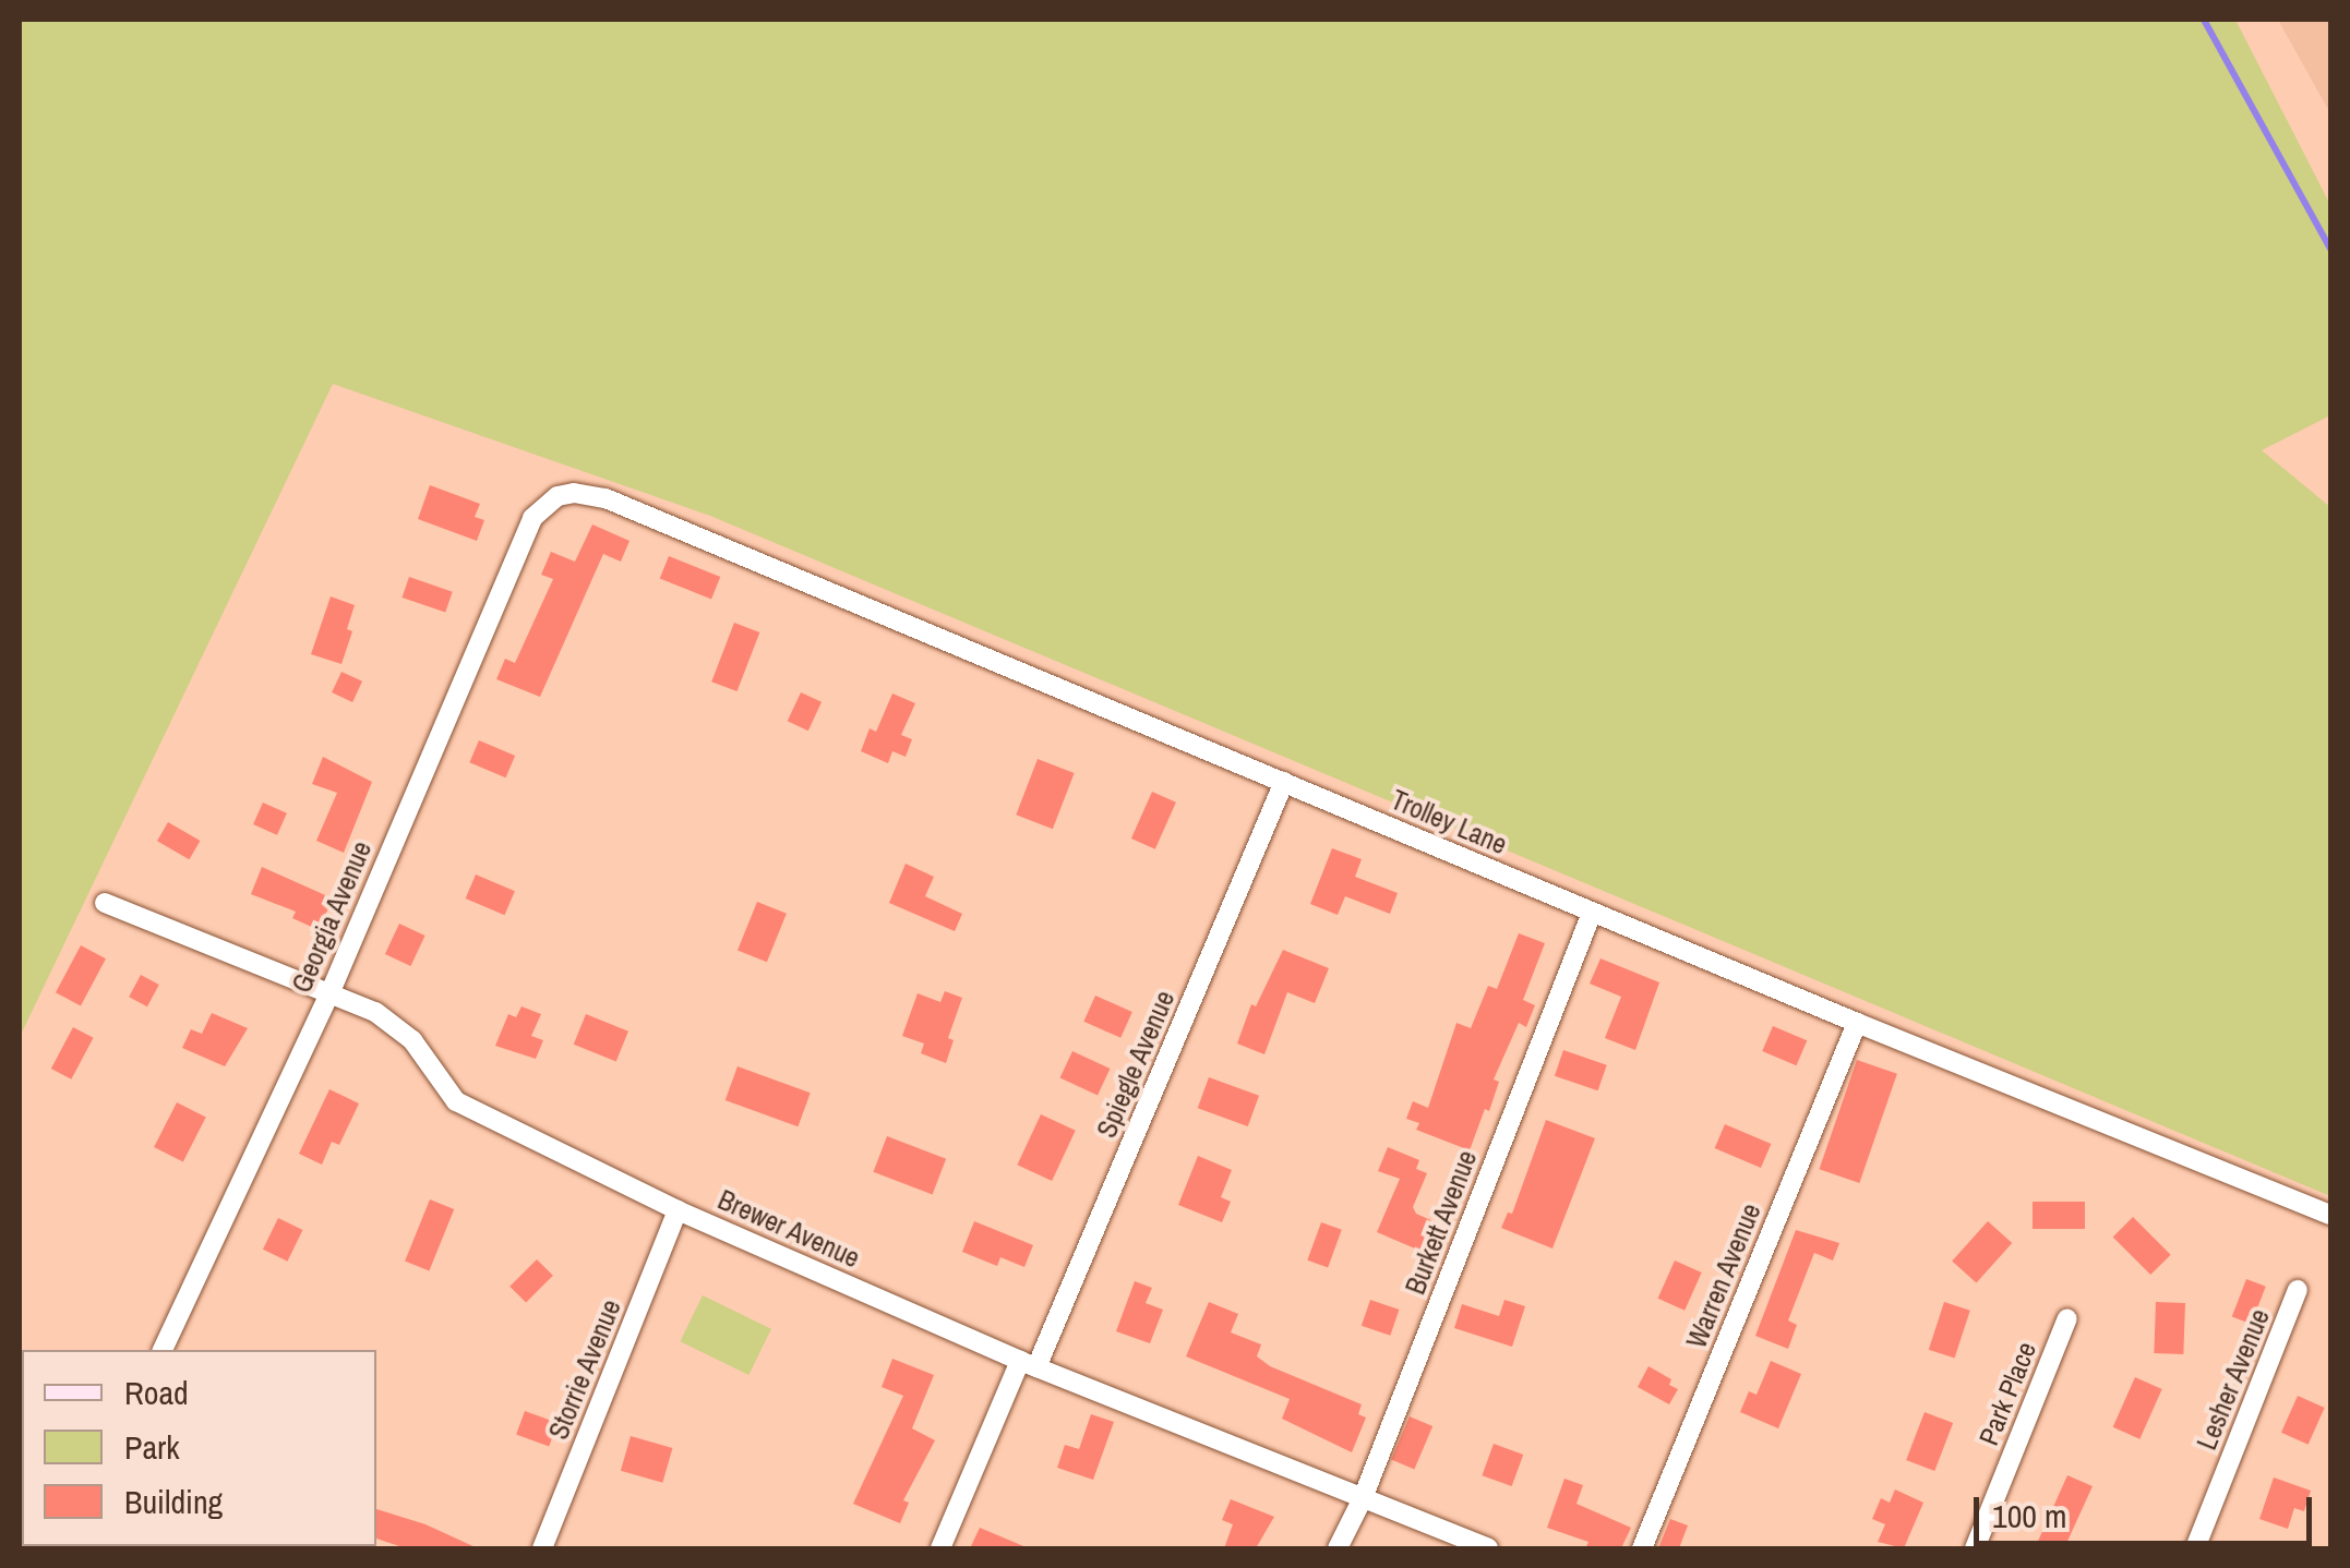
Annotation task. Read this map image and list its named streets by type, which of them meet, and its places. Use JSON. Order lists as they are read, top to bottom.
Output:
{
  "streets": {
    "street": [
      "Trolley Lane",
      "Georgia Avenue",
      "Spiegle Avenue",
      "Burkett Avenue",
      "Brewer Avenue",
      "Warren Avenue",
      "Storrie Avenue",
      "Lesher Avenue",
      "Park Place"
    ]
  },
  "crossings": [
    ["Trolley Lane", "Georgia Avenue"],
    ["Trolley Lane", "Spiegle Avenue"],
    ["Trolley Lane", "Burkett Avenue"],
    ["Trolley Lane", "Warren Avenue"],
    ["Georgia Avenue", "Brewer Avenue"],
    ["Spiegle Avenue", "Brewer Avenue"],
    ["Burkett Avenue", "Brewer Avenue"],
    ["Brewer Avenue", "Storrie Avenue"]
  ],
  "legend": ["Road", "Park", "Building"],
  "scale_bar": "100 m"
}
